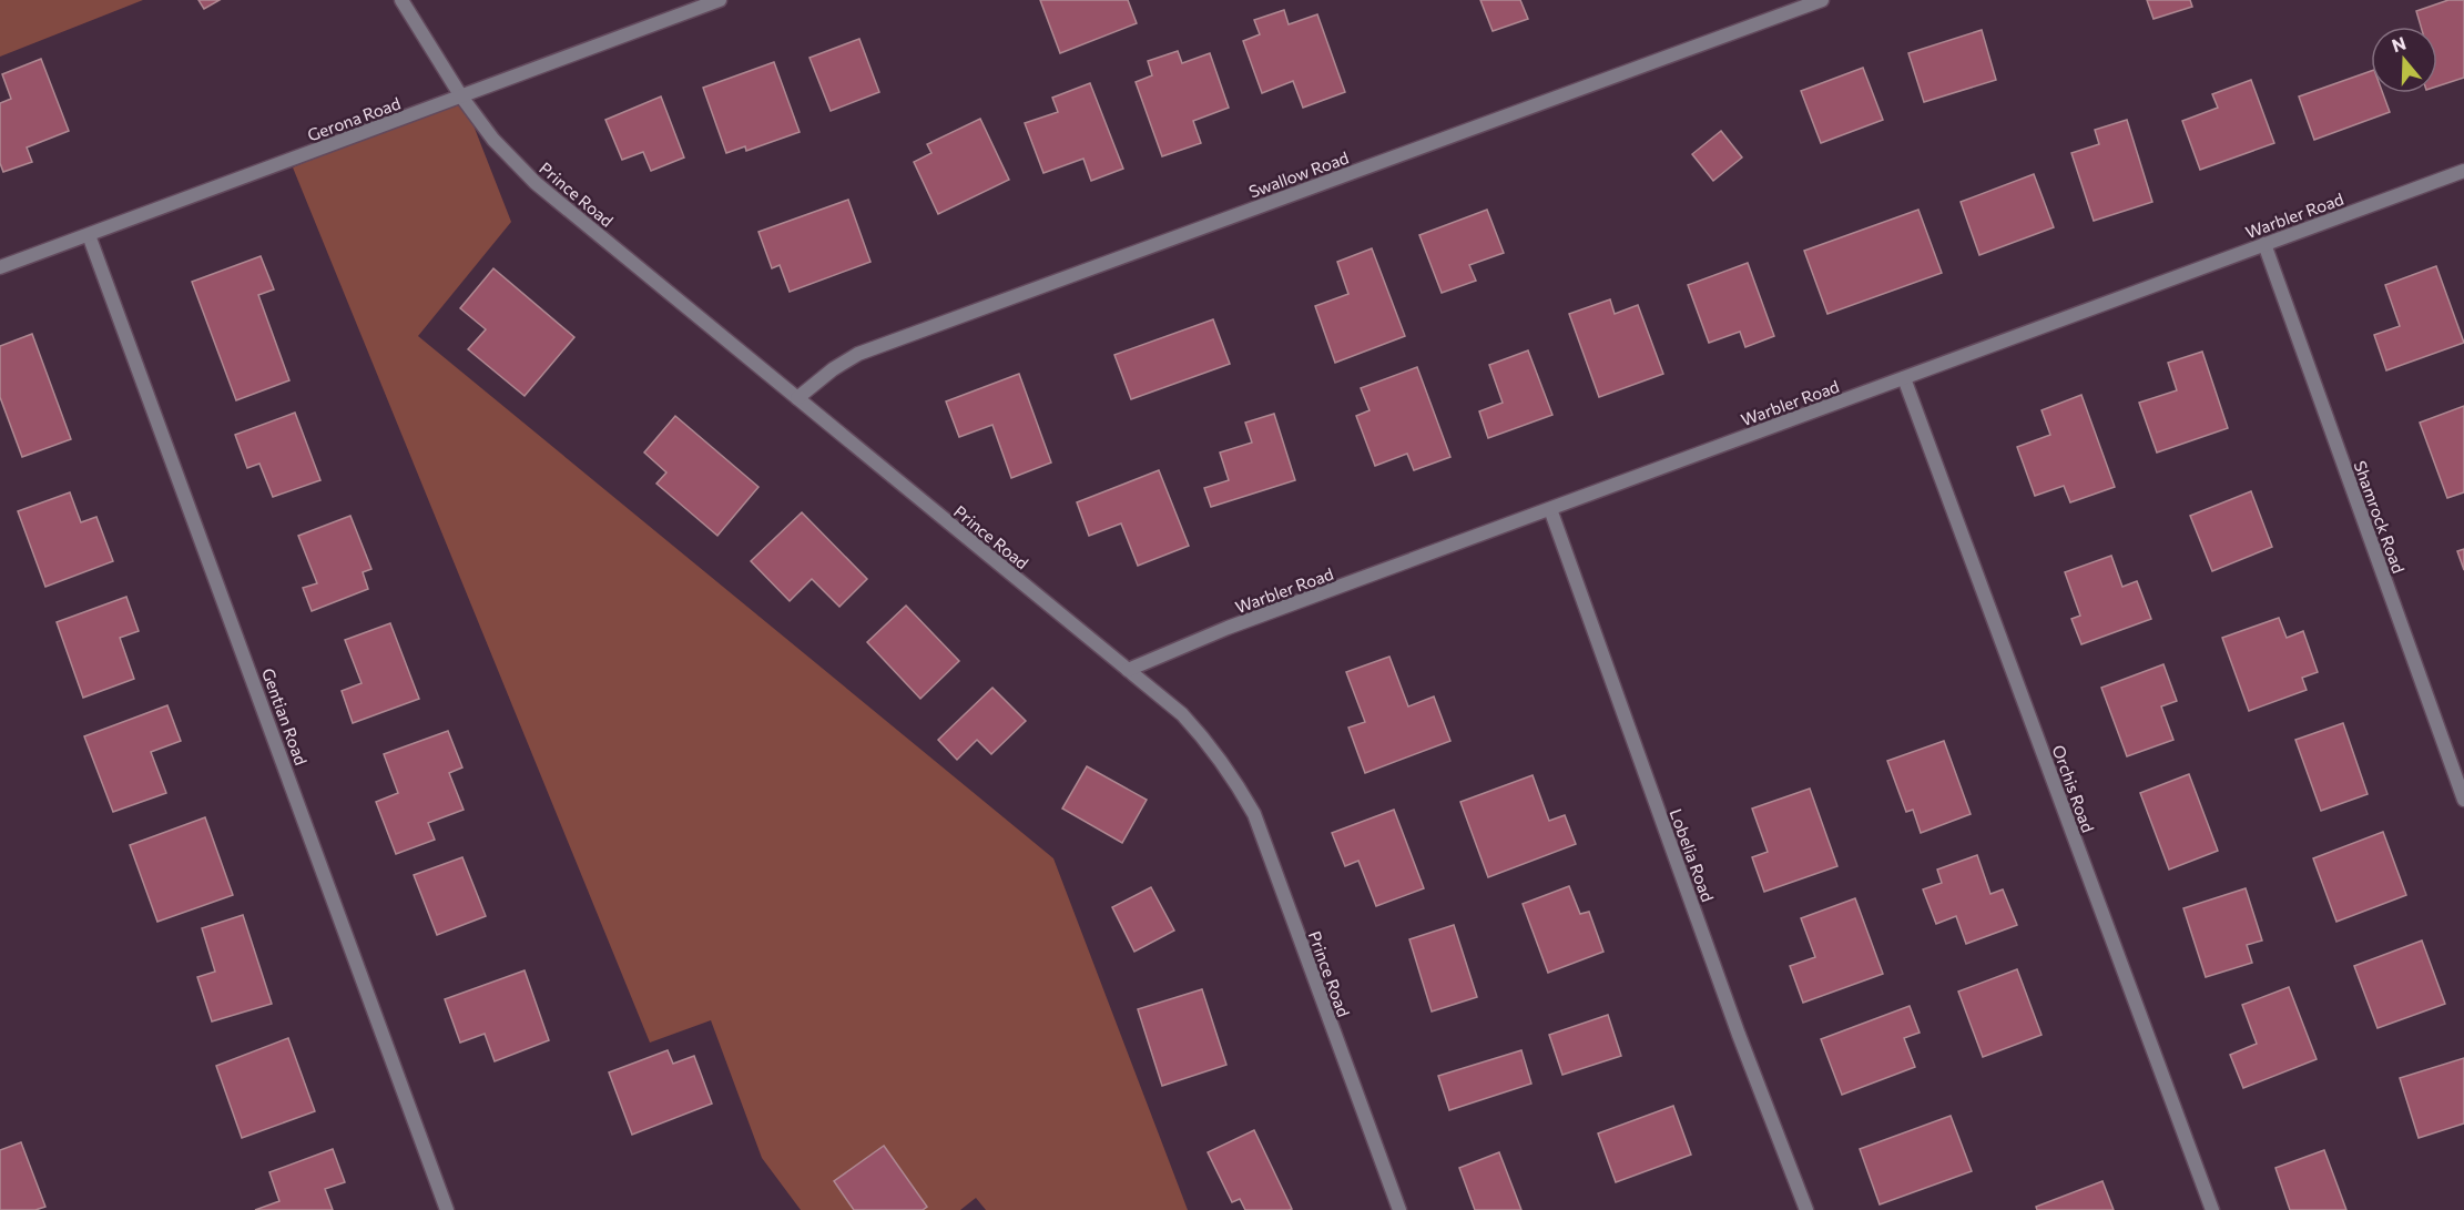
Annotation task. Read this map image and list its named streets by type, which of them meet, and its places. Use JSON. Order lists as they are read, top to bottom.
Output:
{
  "streets": {
    "street": [
      "Gerona Road",
      "Swallow Road",
      "Prince Road",
      "Warbler Road",
      "Shamrock Road",
      "Gentian Road",
      "Orchis Road",
      "Lobelia Road"
    ]
  },
  "crossings": [
    ["Gerona Road", "Prince Road"],
    ["Gerona Road", "Gentian Road"],
    ["Swallow Road", "Prince Road"],
    ["Prince Road", "Warbler Road"],
    ["Warbler Road", "Shamrock Road"],
    ["Warbler Road", "Orchis Road"],
    ["Warbler Road", "Lobelia Road"]
  ],
  "north": "top"
}
